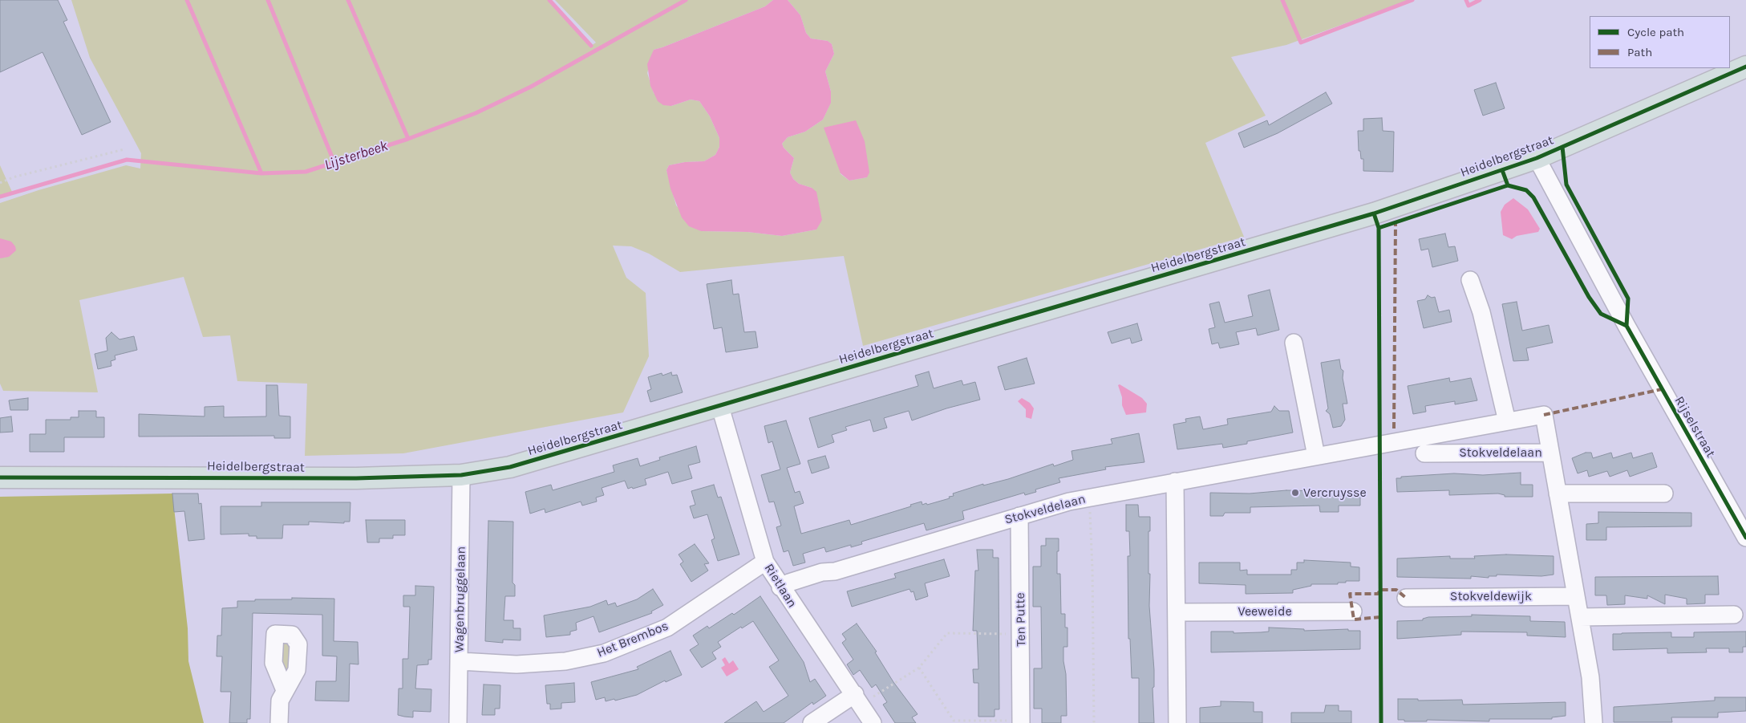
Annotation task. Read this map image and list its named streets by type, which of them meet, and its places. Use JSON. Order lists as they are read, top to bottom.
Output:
{
  "streets": {
    "main road": ["Heidelbergstraat"],
    "street": [
      "Rijselstraat",
      "Stokveldelaan",
      "Rietlaan",
      "Stokveldewijk",
      "Wagenbruggelaan",
      "Veeweide",
      "Ten Putte",
      "Het Brembos"
    ]
  },
  "crossings": [
    ["Heidelbergstraat", "Rijselstraat"],
    ["Heidelbergstraat", "Rietlaan"],
    ["Heidelbergstraat", "Wagenbruggelaan"],
    ["Stokveldelaan", "Rietlaan"],
    ["Stokveldelaan", "Ten Putte"],
    ["Rietlaan", "Het Brembos"],
    ["Wagenbruggelaan", "Het Brembos"]
  ],
  "water": ["Lijsterbeek"],
  "places": ["Vercruysse"],
  "legend": ["Cycle path", "Path"]
}
